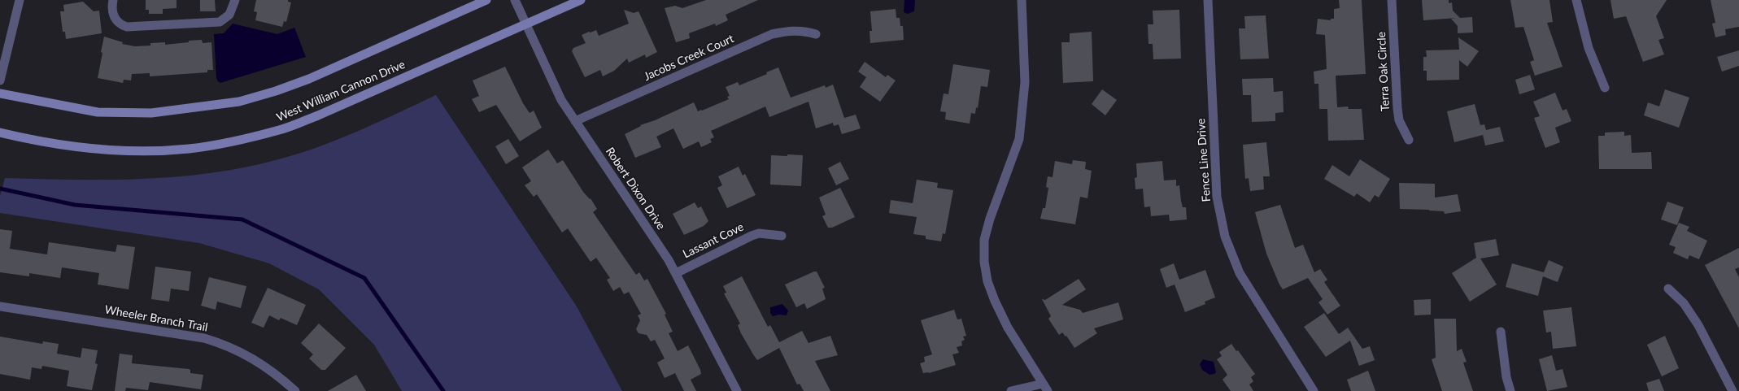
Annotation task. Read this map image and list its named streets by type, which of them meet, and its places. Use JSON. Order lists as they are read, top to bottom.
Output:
{
  "streets": {
    "main road": ["West William Cannon Drive"],
    "street": [
      "Jacobs Creek Court",
      "Terra Oak Circle",
      "Fence Line Drive",
      "Robert Dixon Drive",
      "Lassant Cove",
      "Wheeler Branch Trail"
    ]
  },
  "crossings": [
    ["Jacobs Creek Court", "Robert Dixon Drive"],
    ["West William Cannon Drive", "Robert Dixon Drive"],
    ["Robert Dixon Drive", "Lassant Cove"]
  ]
}
